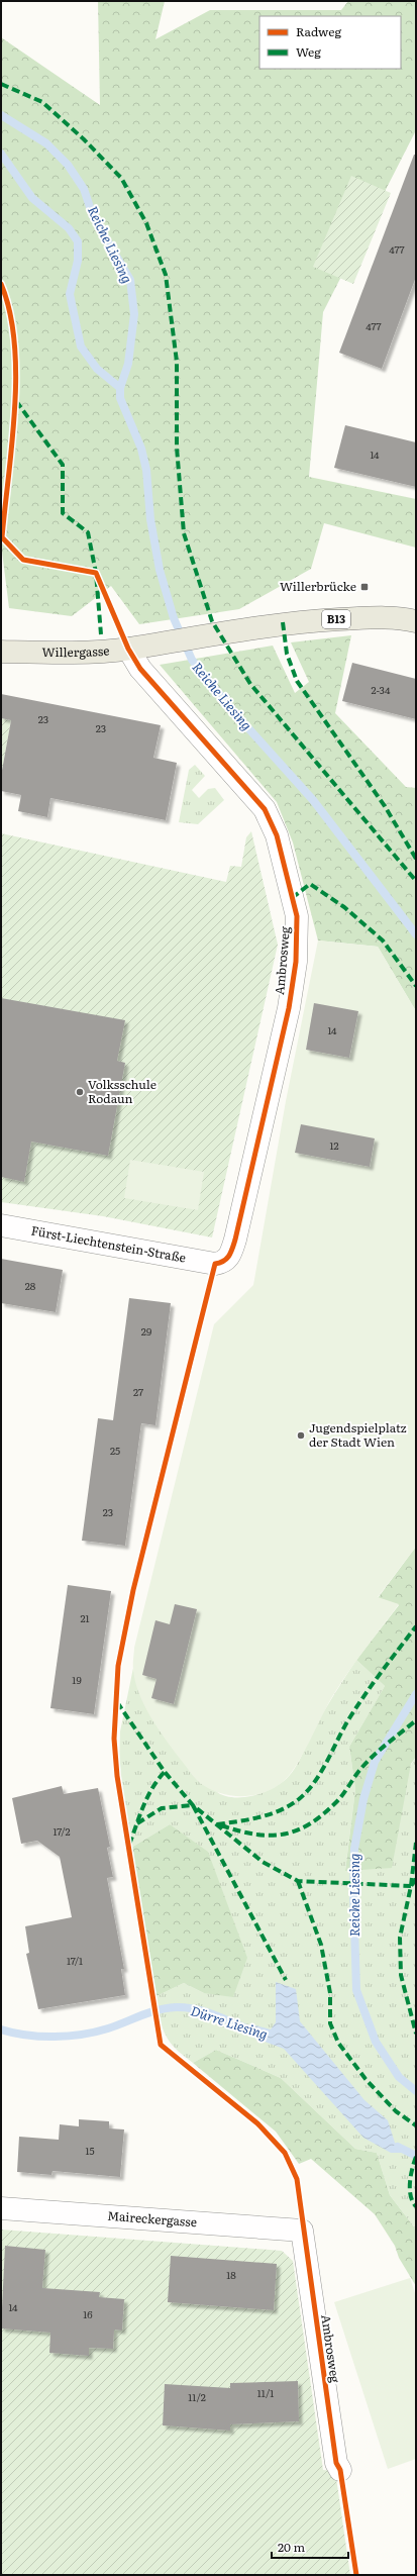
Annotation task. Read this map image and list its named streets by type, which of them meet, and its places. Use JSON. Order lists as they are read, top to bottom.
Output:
{
  "streets": {
    "main road": ["B13", "Willergasse"],
    "street": ["Ambrosweg", "Fürst-Liechtenstein-Straße", "Maireckergasse"]
  },
  "crossings": [
    ["B13", "Willergasse"],
    ["B13", "Ambrosweg"],
    ["Willergasse", "Ambrosweg"],
    ["Ambrosweg", "Fürst-Liechtenstein-Straße"],
    ["Ambrosweg", "Maireckergasse"]
  ],
  "water": ["Reiche Liesing", "Dürre Liesing"],
  "places": {
    "transit": ["Willerbrücke"],
    "other": ["Volksschule Rodaun", "Jugendspielplatz der Stadt Wien"]
  },
  "house_numbers": [
    "477",
    "477",
    "14",
    "2-34",
    "23",
    "23",
    "14",
    "12",
    "28",
    "29",
    "27",
    "25",
    "23",
    "21",
    "19",
    "17/2",
    "17/1",
    "15",
    "18",
    "14",
    "16",
    "11/1",
    "11/2"
  ],
  "legend": ["Radweg", "Weg"],
  "scale_bar": "20 m"
}
